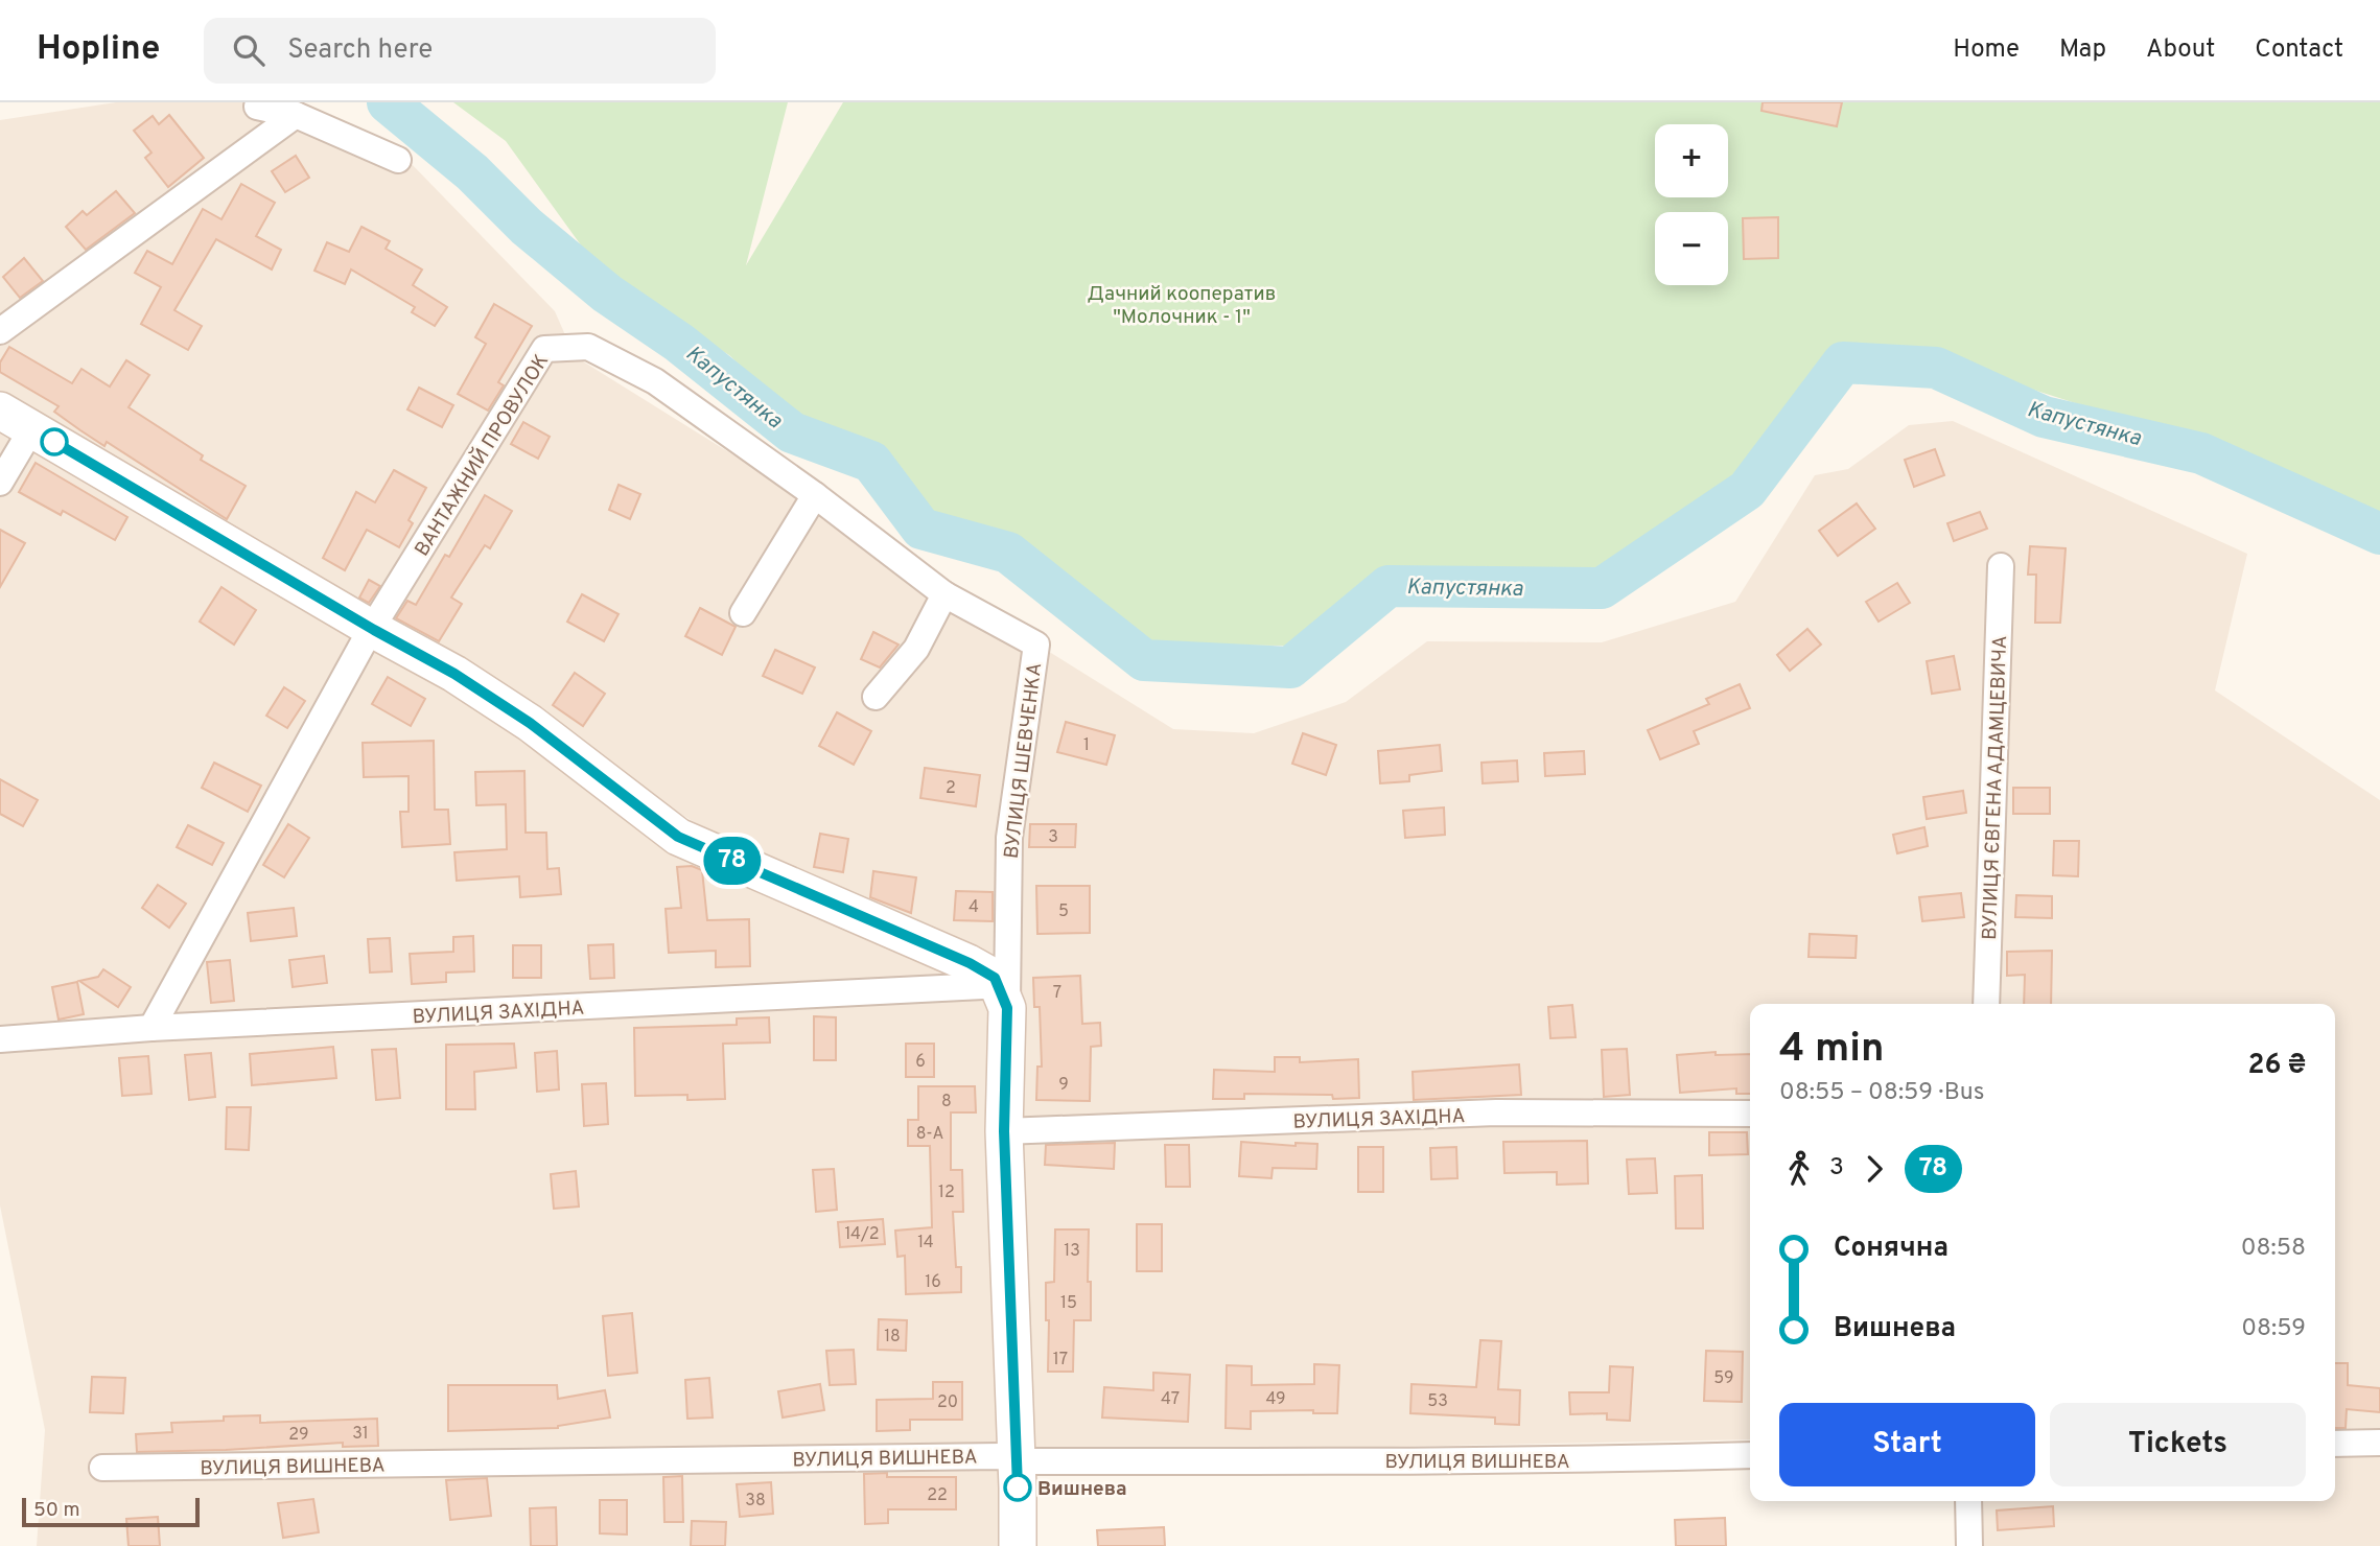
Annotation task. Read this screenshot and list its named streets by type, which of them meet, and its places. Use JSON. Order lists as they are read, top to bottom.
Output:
{
  "streets": {
    "street": [
      "ВАНТАЖНИЙ ПРОВУЛОК",
      "ВУЛИЦЯ ШЕВЧЕНКА",
      "ВУЛИЦЯ ЄВГЕНА АДАМЦЕВИЧА",
      "ВУЛИЦЯ ЗАХІДНА",
      "ВУЛИЦЯ ВИШНЕВА"
    ]
  },
  "crossings": [
    ["ВАНТАЖНИЙ ПРОВУЛОК", "ВУЛИЦЯ ШЕВЧЕНКА"],
    ["ВАНТАЖНИЙ ПРОВУЛОК", "ВУЛИЦЯ ЗАХІДНА"],
    ["ВУЛИЦЯ ШЕВЧЕНКА", "ВУЛИЦЯ ЗАХІДНА"],
    ["ВУЛИЦЯ ШЕВЧЕНКА", "ВУЛИЦЯ ВИШНЕВА"]
  ],
  "water": ["Капустянка"],
  "parks": ["Дачний кооператив \"Молочник - 1\""],
  "places": ["Вишнева"],
  "lines": ["bus line 78"],
  "house_numbers": [
    "1",
    "2",
    "3",
    "4",
    "5",
    "7",
    "6",
    "9",
    "8",
    "8-А",
    "12",
    "14/2",
    "14",
    "13",
    "16",
    "15",
    "18",
    "17",
    "59",
    "47",
    "49",
    "53",
    "20",
    "31",
    "29",
    "22",
    "38"
  ],
  "scale_bar": "50 m",
  "page": {
    "header": "Hopline",
    "search": "Search here",
    "nav": [
      "Home",
      "Map",
      "About",
      "Contact"
    ],
    "on_map": "78",
    "map_buttons": ["+", "−"],
    "heading": ["4 min", "08:55 – 08:59 · Bus", "26 ₴"],
    "legs": ["3", "78"],
    "list": [
      {
        "name": "Сонячна",
        "value": "08:58"
      },
      {
        "name": "Вишнева",
        "value": "08:59"
      }
    ],
    "buttons": ["Start", "Tickets"],
    "scale": "50 m"
  }
}
